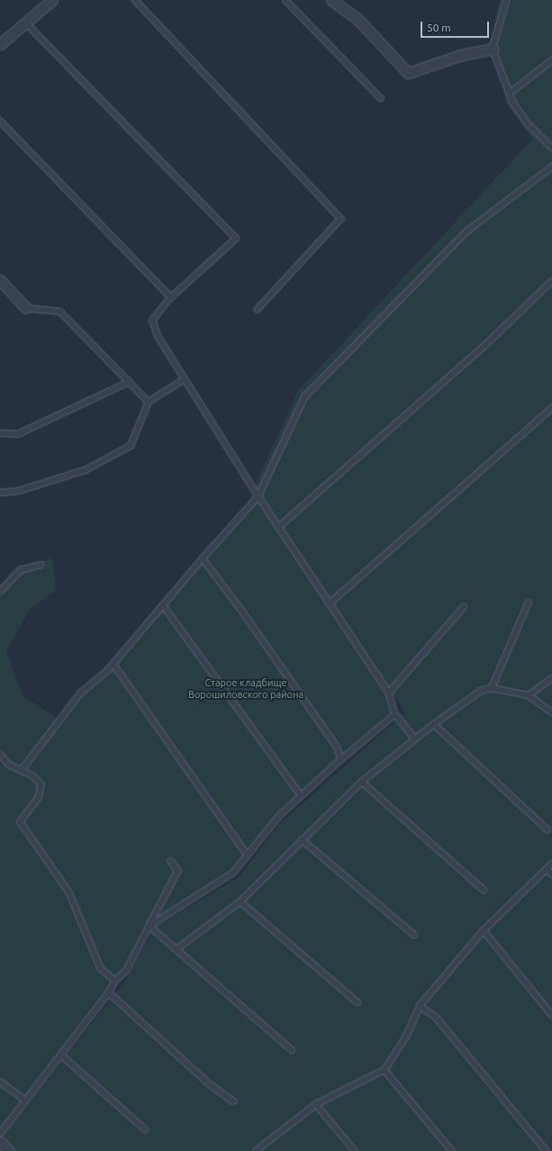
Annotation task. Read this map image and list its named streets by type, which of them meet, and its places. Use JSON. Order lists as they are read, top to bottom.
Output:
{
  "parks": ["Старое кладбище Ворошиловского района"],
  "scale_bar": "50 m"
}
